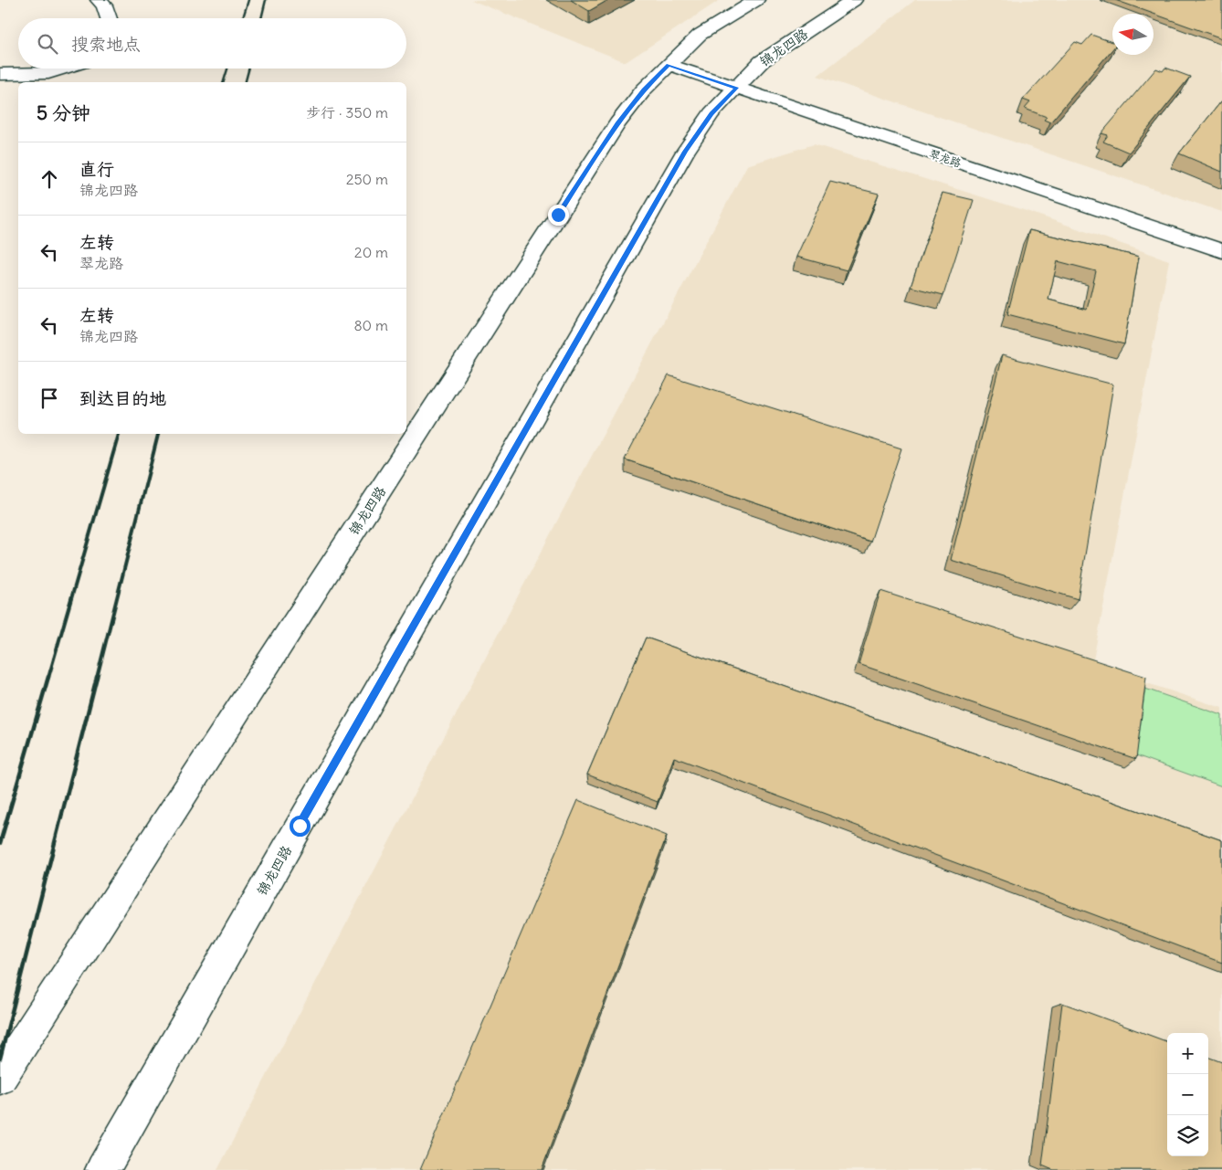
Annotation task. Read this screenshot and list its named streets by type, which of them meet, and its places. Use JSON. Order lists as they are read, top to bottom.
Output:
{
  "streets": {
    "street": ["锦龙四路", "翠龙路"]
  },
  "crossings": [
    ["锦龙四路", "翠龙路"]
  ],
  "north": "left",
  "page": {
    "search": "搜索地点",
    "heading": ["5 分钟", "步行 · 350 m"],
    "list": [
      ["直行", "锦龙四路", "250 m"],
      ["左转", "翠龙路", "20 m"],
      ["左转", "锦龙四路", "80 m"],
      "到达目的地"
    ],
    "map_buttons": ["+", "−"]
  }
}
